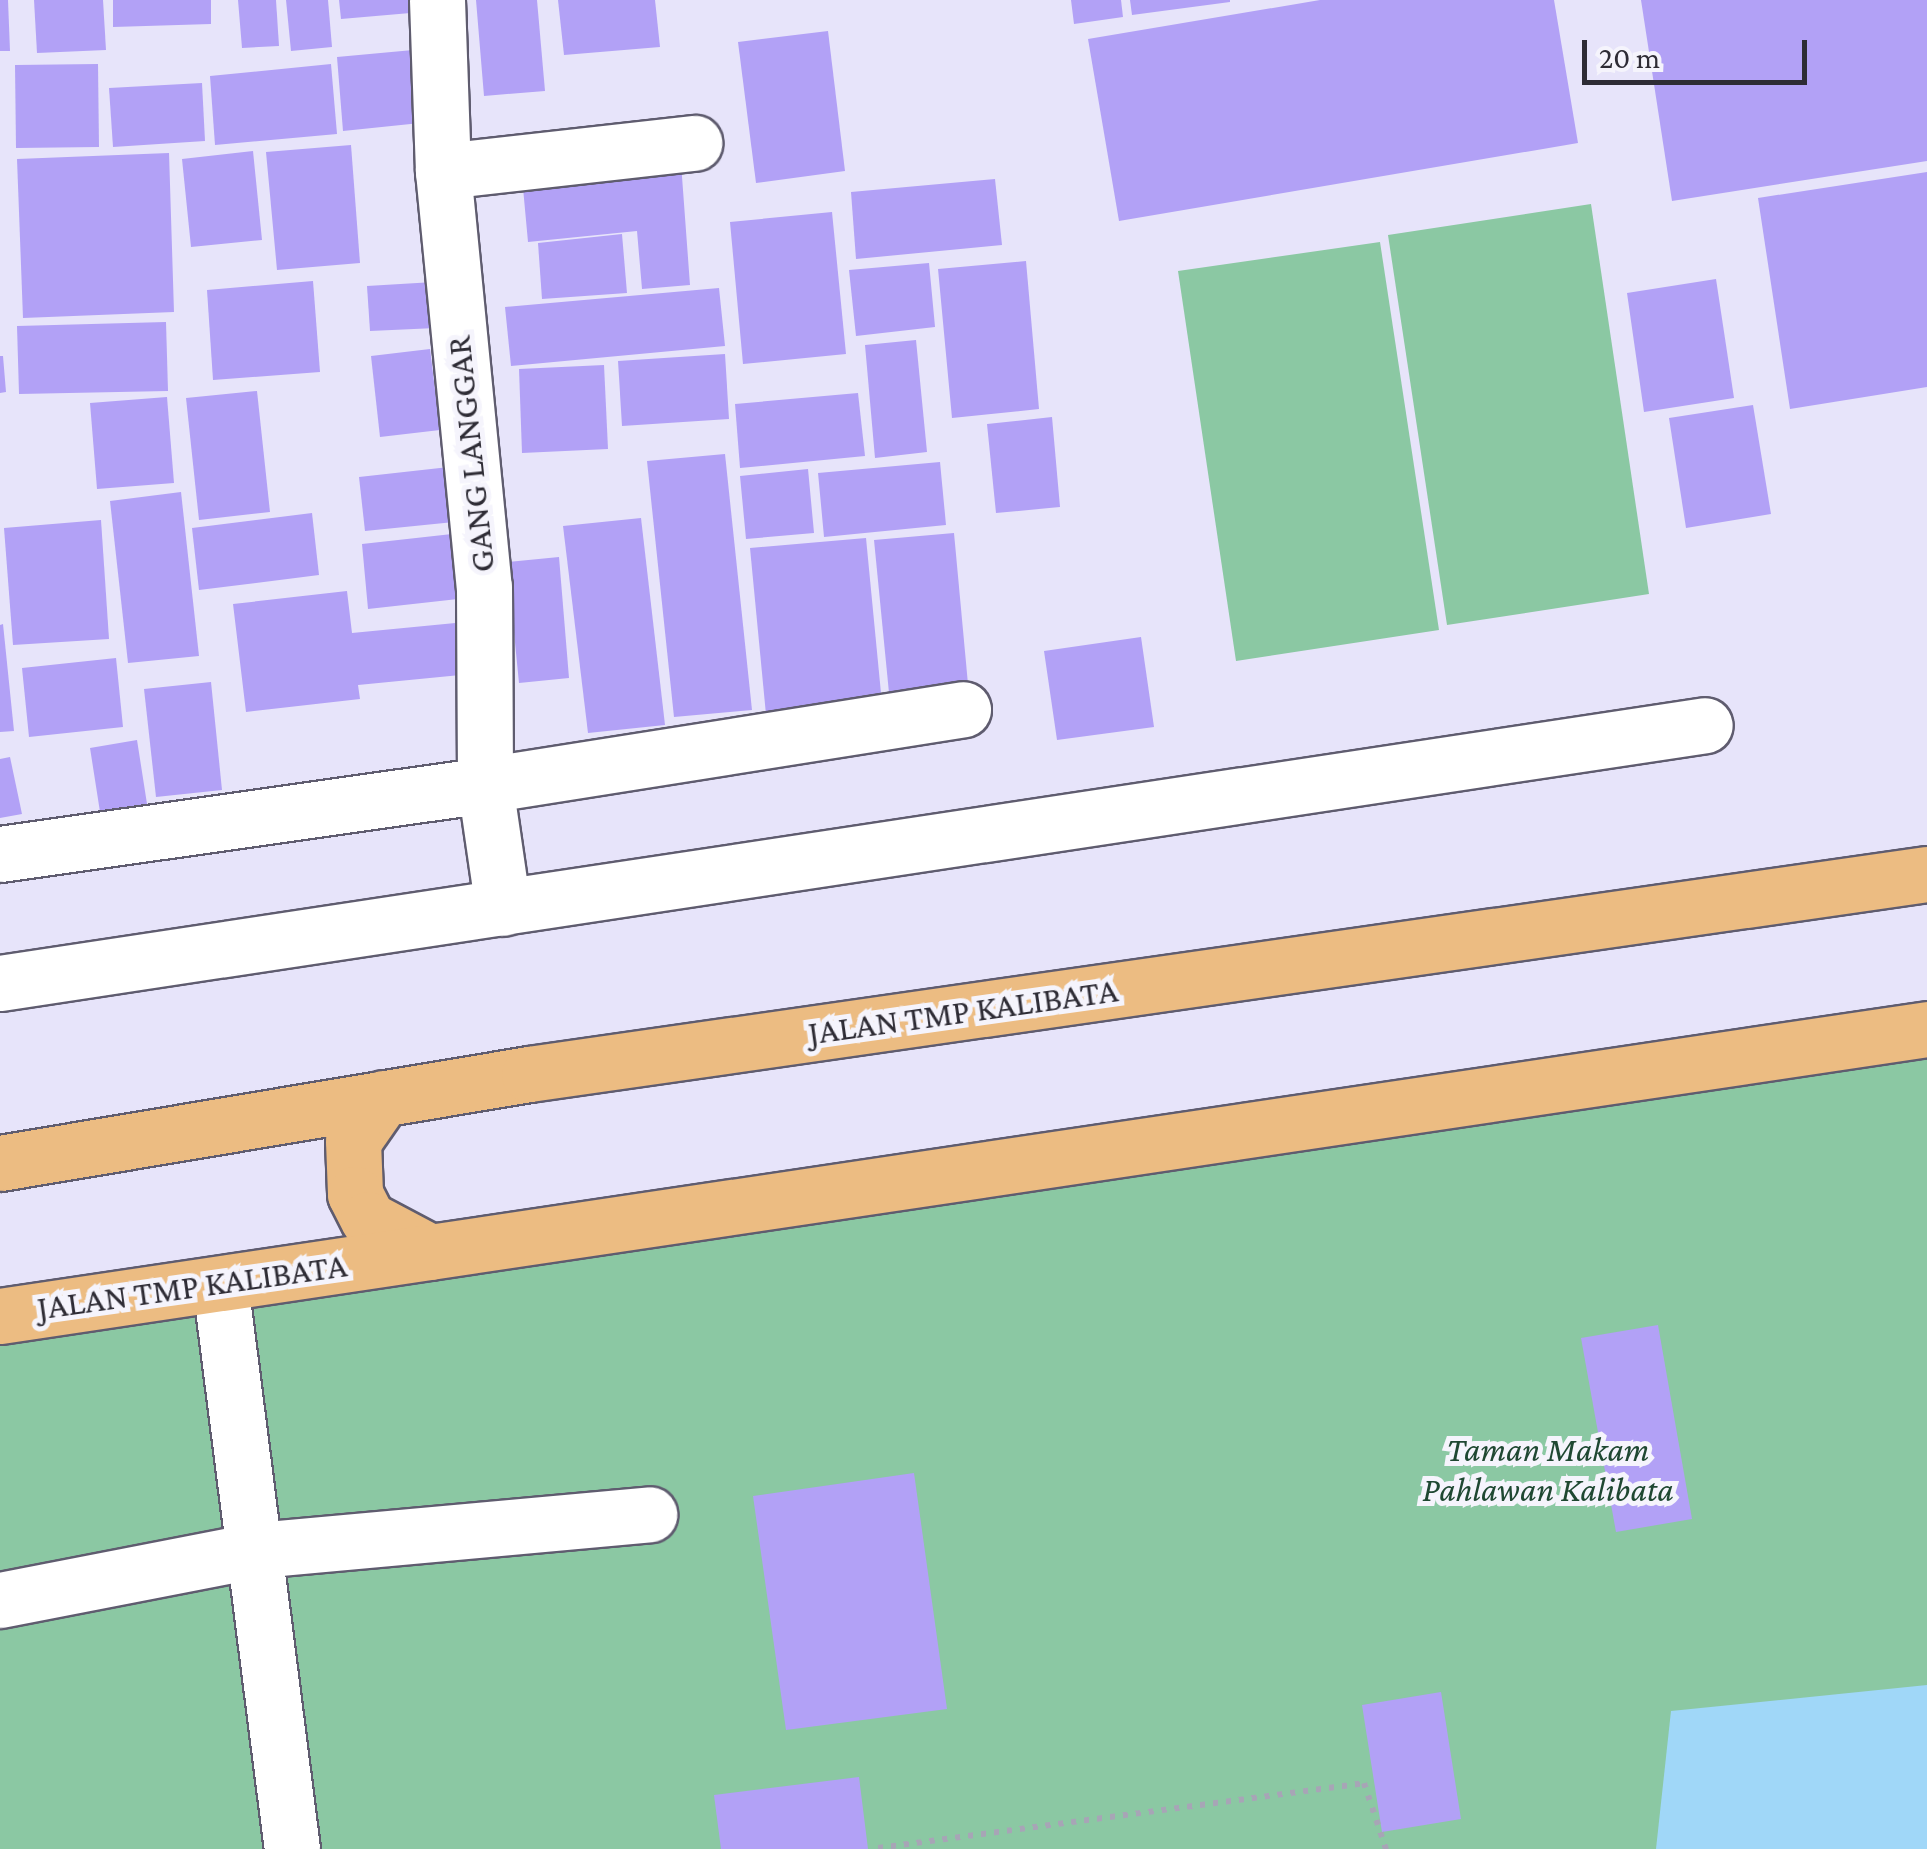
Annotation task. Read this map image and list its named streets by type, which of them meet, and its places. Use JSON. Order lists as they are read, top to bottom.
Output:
{
  "streets": {
    "main road": ["JALAN TMP KALIBATA"],
    "street": ["GANG LANGGAR"]
  },
  "parks": ["Taman Makam Pahlawan Kalibata"],
  "scale_bar": "20 m"
}
